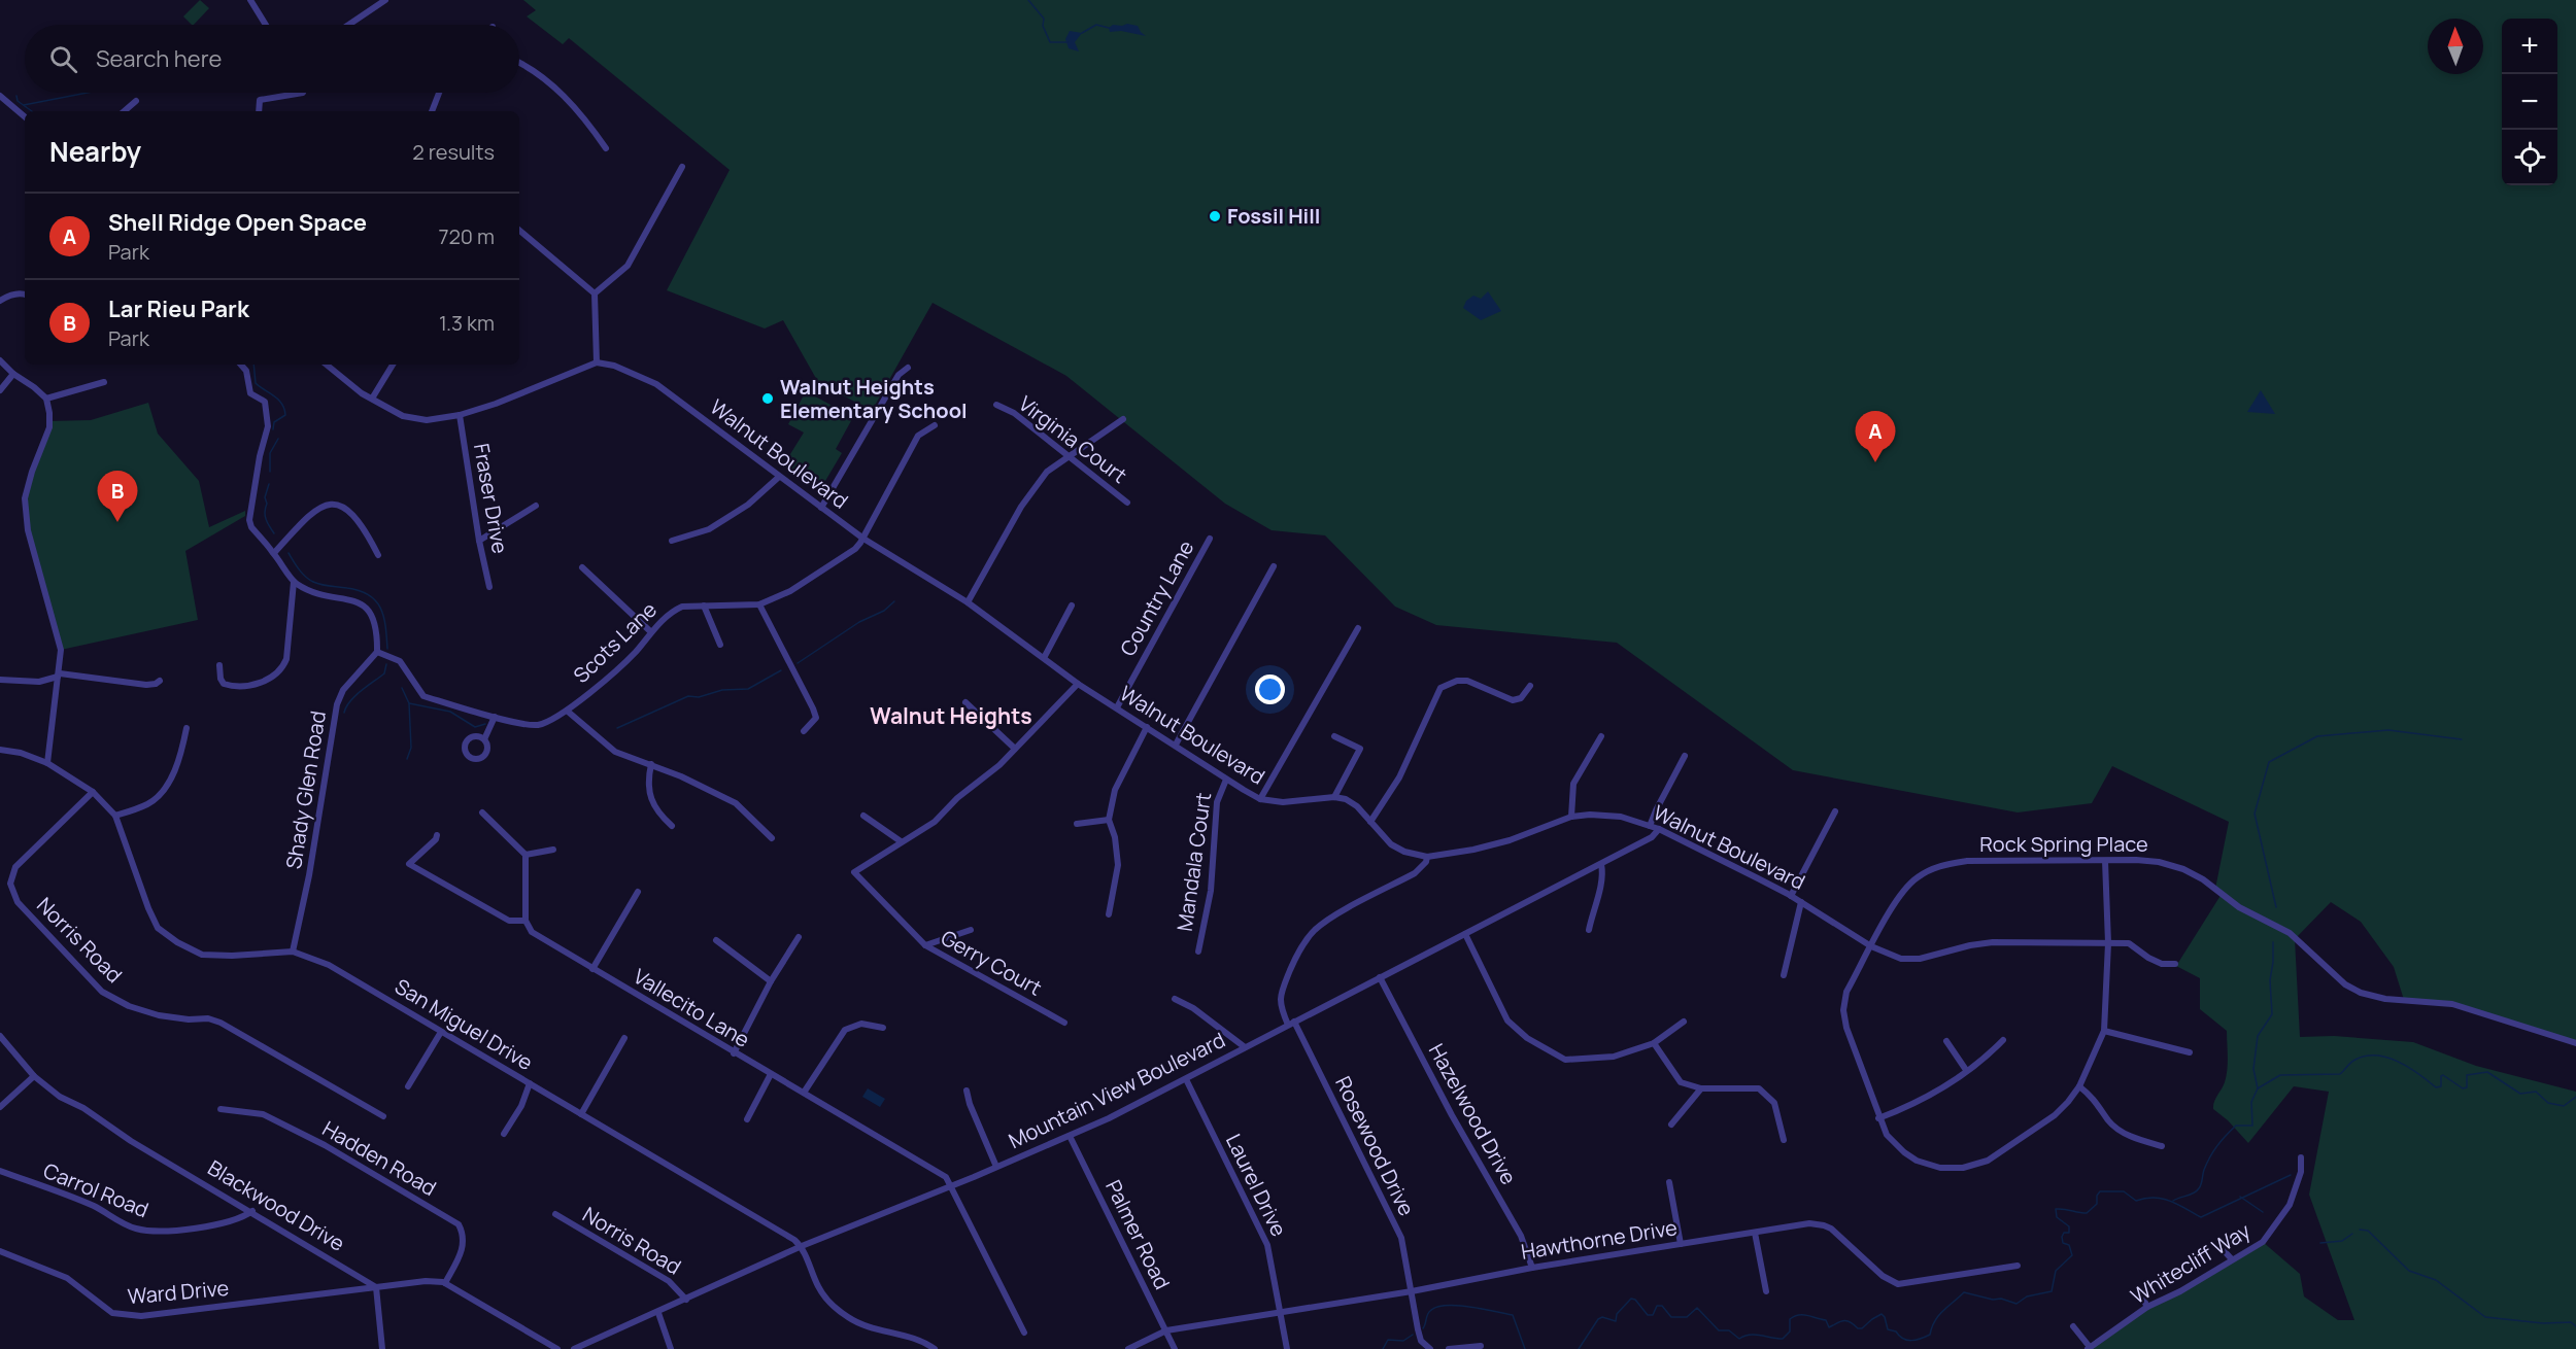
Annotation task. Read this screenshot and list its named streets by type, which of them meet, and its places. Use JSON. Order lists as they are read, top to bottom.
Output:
{
  "streets": {
    "street": [
      "Virginia Court",
      "Walnut Boulevard",
      "Fraser Drive",
      "Country Lane",
      "Scots Lane",
      "Shady Glen Road",
      "Rock Spring Place",
      "Mandala Court",
      "Norris Road",
      "Gerry Court",
      "Vallecito Lane",
      "San Miguel Drive",
      "Mountain View Boulevard",
      "Hazelwood Drive",
      "Rosewood Drive",
      "Hadden Road",
      "Laurel Drive",
      "Carrol Road",
      "Blackwood Drive",
      "Palmer Road",
      "Hawthorne Drive",
      "Whitecliff Way",
      "Ward Drive"
    ]
  },
  "crossings": [
    ["Walnut Boulevard", "Country Lane"],
    ["Walnut Boulevard", "Scots Lane"],
    ["Walnut Boulevard", "Rock Spring Place"],
    ["Walnut Boulevard", "Mandala Court"],
    ["Walnut Boulevard", "Mountain View Boulevard"],
    ["Walnut Boulevard", "Rosewood Drive"],
    ["Scots Lane", "Shady Glen Road"],
    ["Shady Glen Road", "San Miguel Drive"],
    ["Norris Road", "San Miguel Drive"],
    ["Norris Road", "Mountain View Boulevard"],
    ["Vallecito Lane", "Mountain View Boulevard"],
    ["San Miguel Drive", "Mountain View Boulevard"],
    ["Mountain View Boulevard", "Hazelwood Drive"],
    ["Mountain View Boulevard", "Rosewood Drive"],
    ["Mountain View Boulevard", "Laurel Drive"],
    ["Mountain View Boulevard", "Palmer Road"],
    ["Hazelwood Drive", "Hawthorne Drive"],
    ["Rosewood Drive", "Hawthorne Drive"],
    ["Laurel Drive", "Hawthorne Drive"],
    ["Carrol Road", "Blackwood Drive"],
    ["Blackwood Drive", "Ward Drive"],
    ["Palmer Road", "Hawthorne Drive"]
  ],
  "districts": ["Walnut Heights"],
  "places": ["Fossil Hill", "Walnut Heights Elementary School"],
  "north": "top",
  "page": {
    "map_buttons": ["+", "−"],
    "search": "Search here",
    "heading": ["Nearby", "2 results"],
    "list": [
      {
        "mark": "A",
        "name": "Shell Ridge Open Space",
        "note": "Park",
        "value": "720 m"
      },
      {
        "mark": "B",
        "name": "Lar Rieu Park",
        "note": "Park",
        "value": "1.3 km"
      }
    ],
    "pins": ["A", "B"]
  }
}
